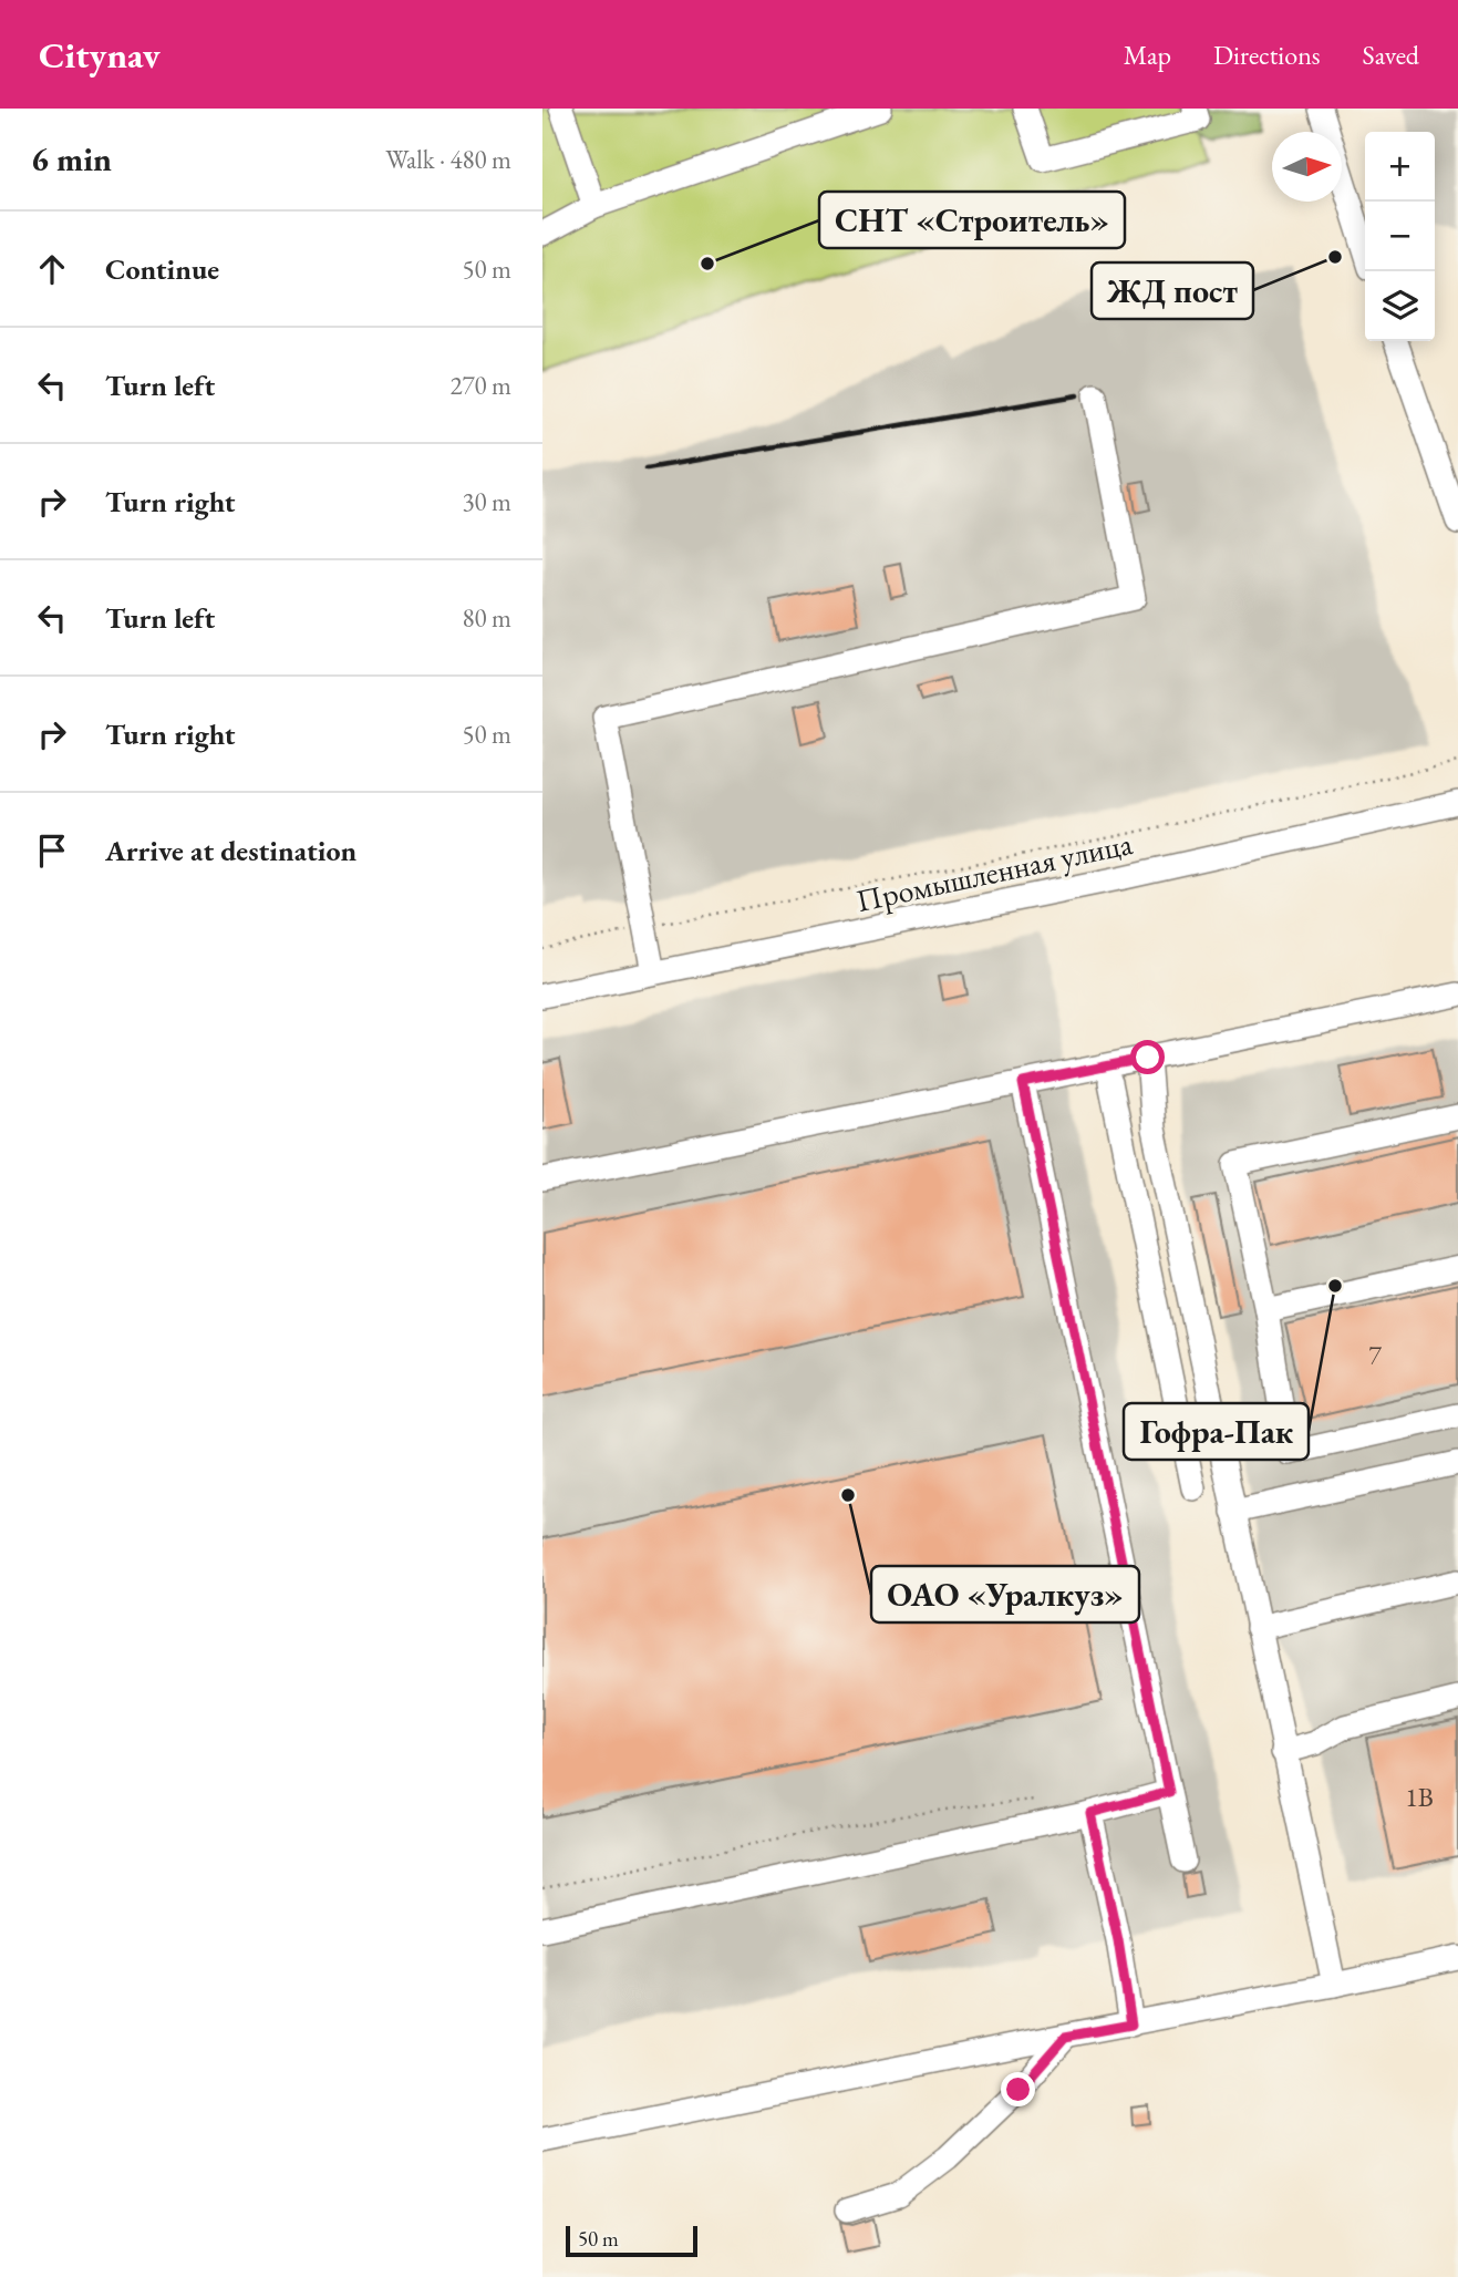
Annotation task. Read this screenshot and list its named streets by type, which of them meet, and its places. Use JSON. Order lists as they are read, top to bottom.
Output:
{
  "streets": {
    "street": ["Промышленная улица"]
  },
  "places": [
    "ЖД пост",
    "СНТ «Строитель»",
    "Гофра-Пак",
    "ОАО «Уралкуз»"
  ],
  "house_numbers": ["7", "1В"],
  "scale_bar": "50 m",
  "north": "right",
  "page": {
    "header": "Citynav",
    "nav": ["Map", "Directions", "Saved"],
    "heading": ["6 min", "Walk · 480 m"],
    "map_buttons": ["+", "−"],
    "list": [
      ["Continue", "50 m"],
      ["Turn left", "270 m"],
      ["Turn right", "30 m"],
      ["Turn left", "80 m"],
      ["Turn right", "50 m"],
      "Arrive at destination"
    ],
    "scale": "50 m"
  }
}
